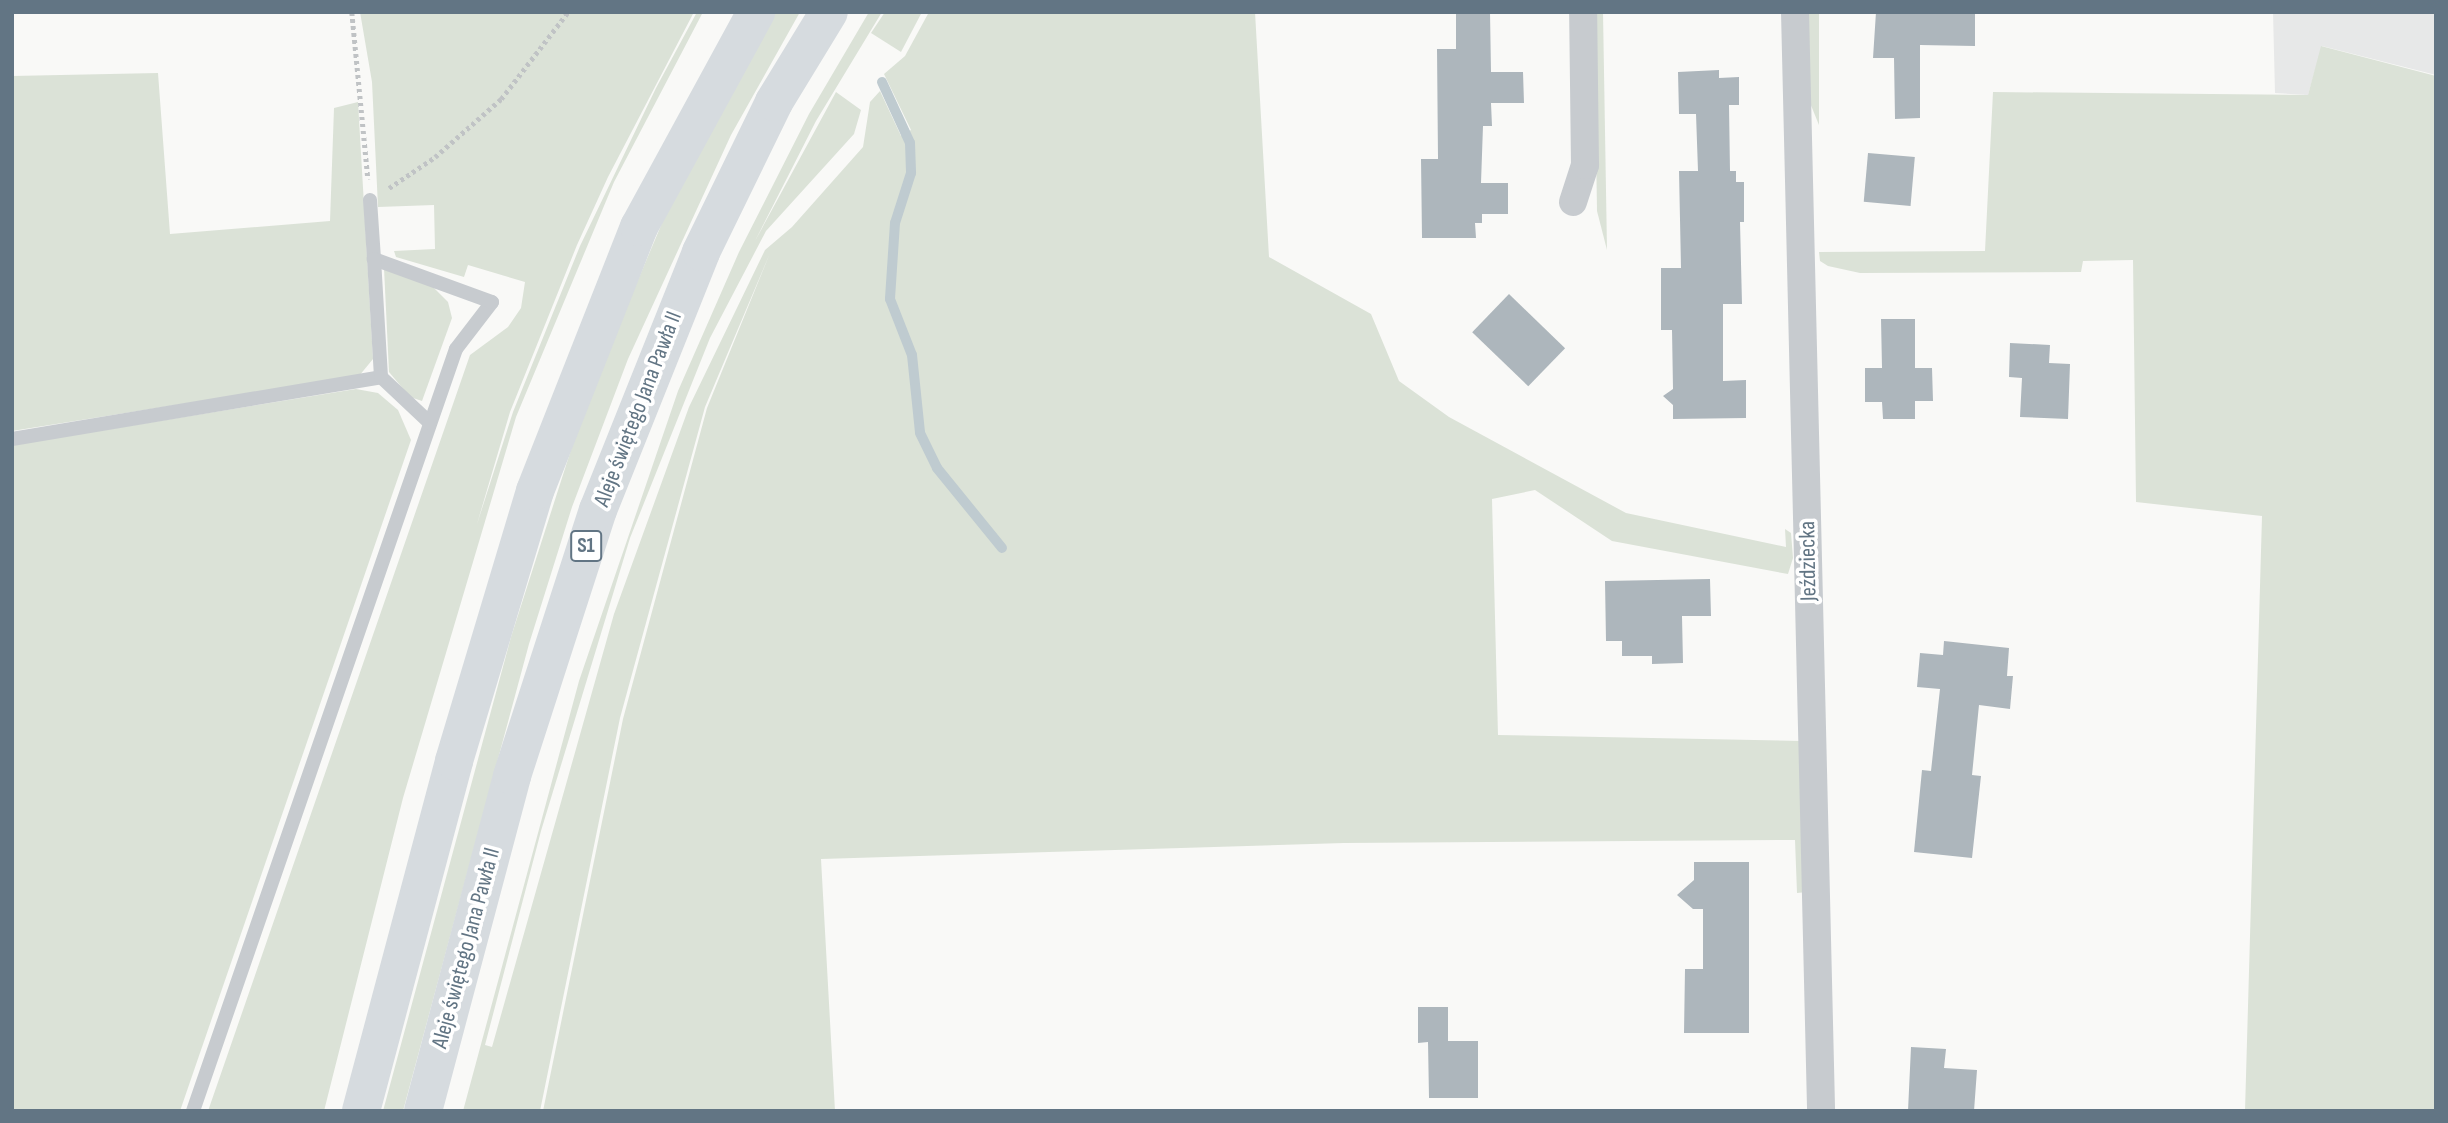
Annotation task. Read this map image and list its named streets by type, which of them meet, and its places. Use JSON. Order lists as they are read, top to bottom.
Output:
{
  "streets": {
    "highway": ["Aleje świętego Jana Pawła II", "S1"],
    "street": ["Jeździecka"]
  }
}
